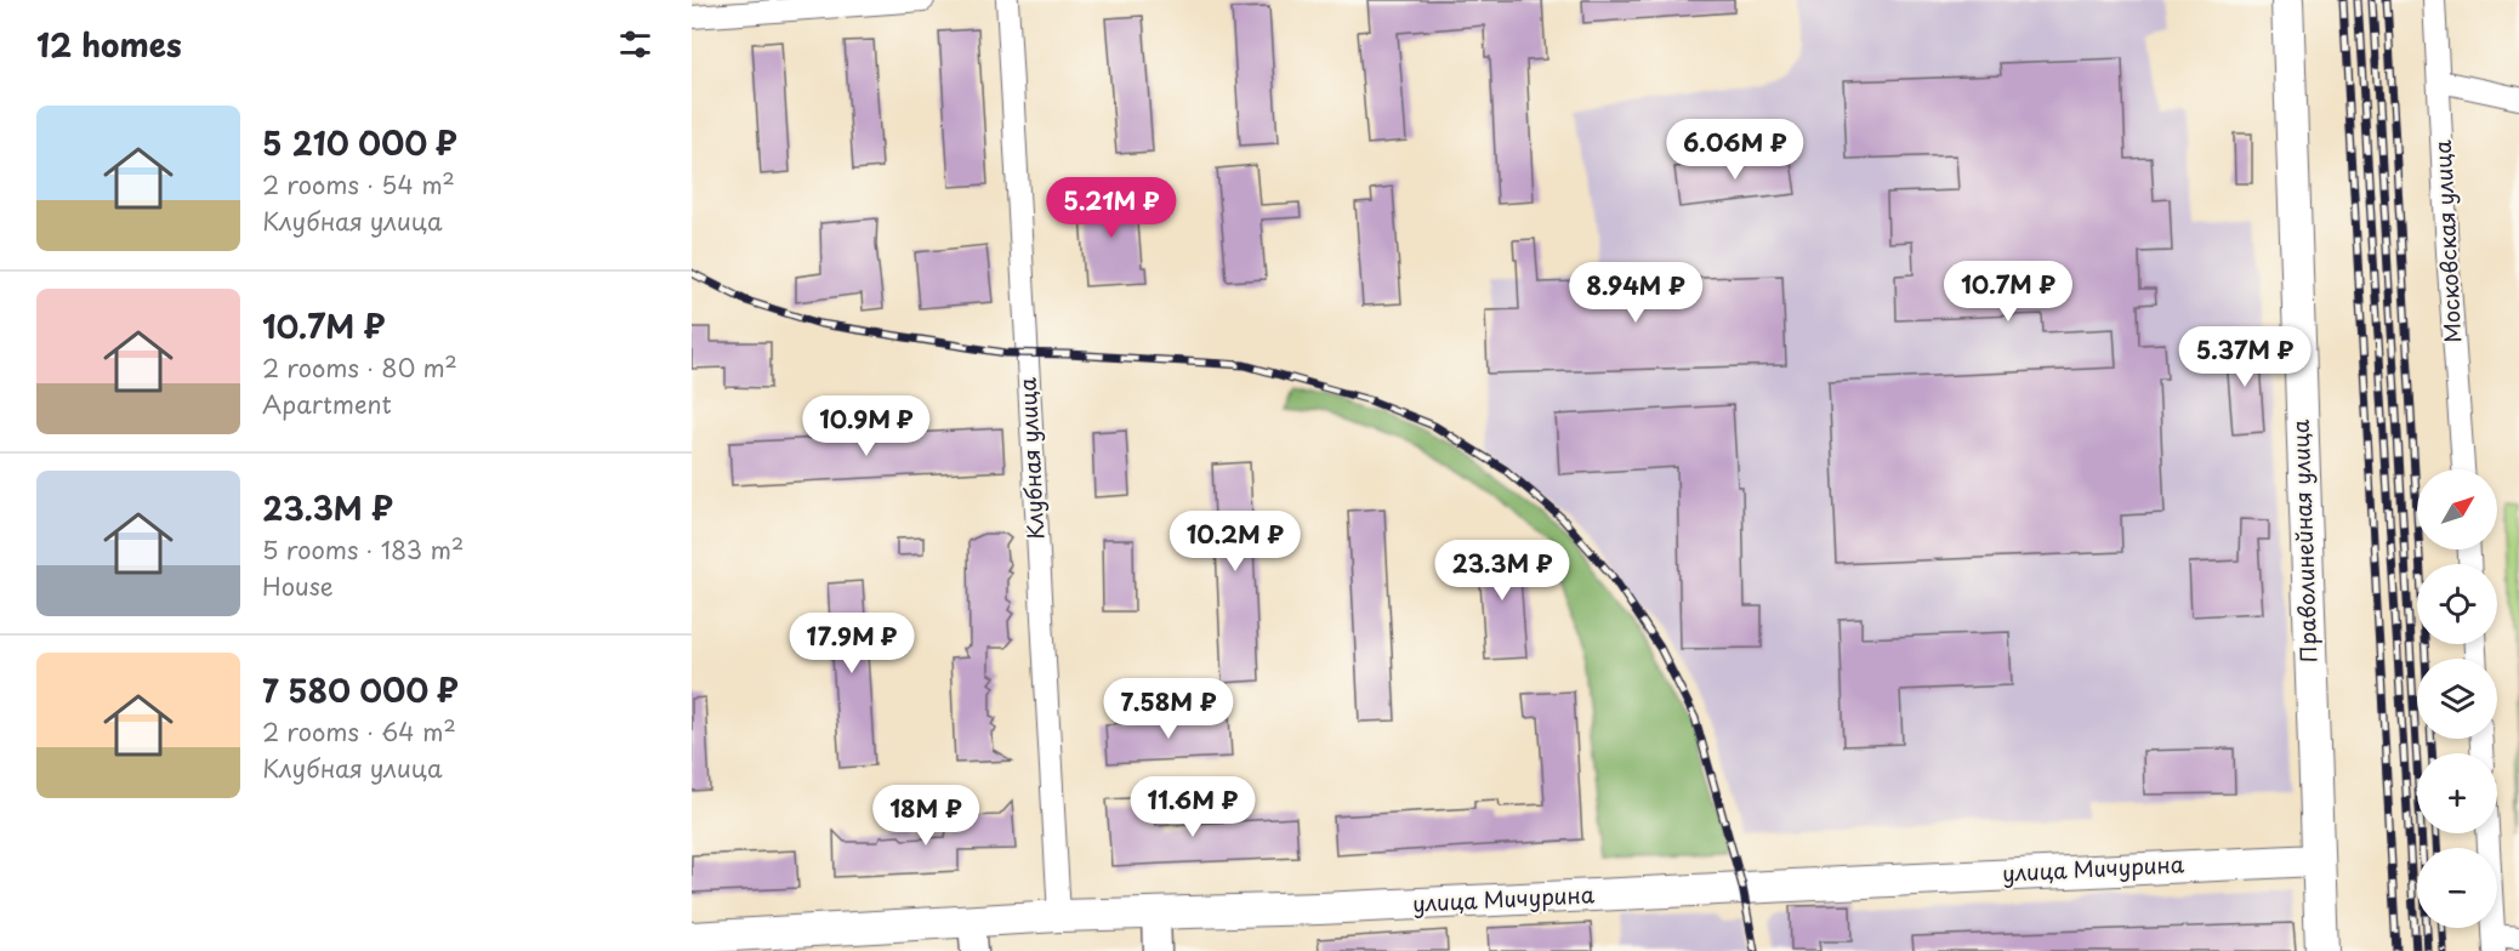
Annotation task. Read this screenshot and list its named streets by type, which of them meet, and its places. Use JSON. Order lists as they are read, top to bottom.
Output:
{
  "streets": {
    "main road": ["Праволинейная улица", "улица Мичурина"],
    "street": ["Московская улица", "Клубная улица"]
  },
  "crossings": [
    ["Клубная улица", "улица Мичурина"],
    ["Праволинейная улица", "улица Мичурина"]
  ],
  "north": "top right",
  "page": {
    "heading": "12 homes",
    "list": [
      {
        "name": "5 210 000 ₽",
        "note": "2 rooms · 54 m² · Клубная улица"
      },
      {
        "name": "10.7M ₽",
        "note": "2 rooms · 80 m² · Apartment"
      },
      {
        "name": "23.3M ₽",
        "note": "5 rooms · 183 m² · House"
      },
      {
        "name": "7 580 000 ₽",
        "note": "2 rooms · 64 m² · Клубная улица"
      }
    ],
    "price": [
      "6.06M ₽",
      "5.21M ₽",
      "10.7M ₽",
      "8.94M ₽",
      "5.37M ₽",
      "10.9M ₽",
      "10.2M ₽",
      "23.3M ₽",
      "17.9M ₽",
      "7.58M ₽",
      "11.6M ₽",
      "18M ₽"
    ],
    "map_buttons": ["+", "−"]
  }
}
